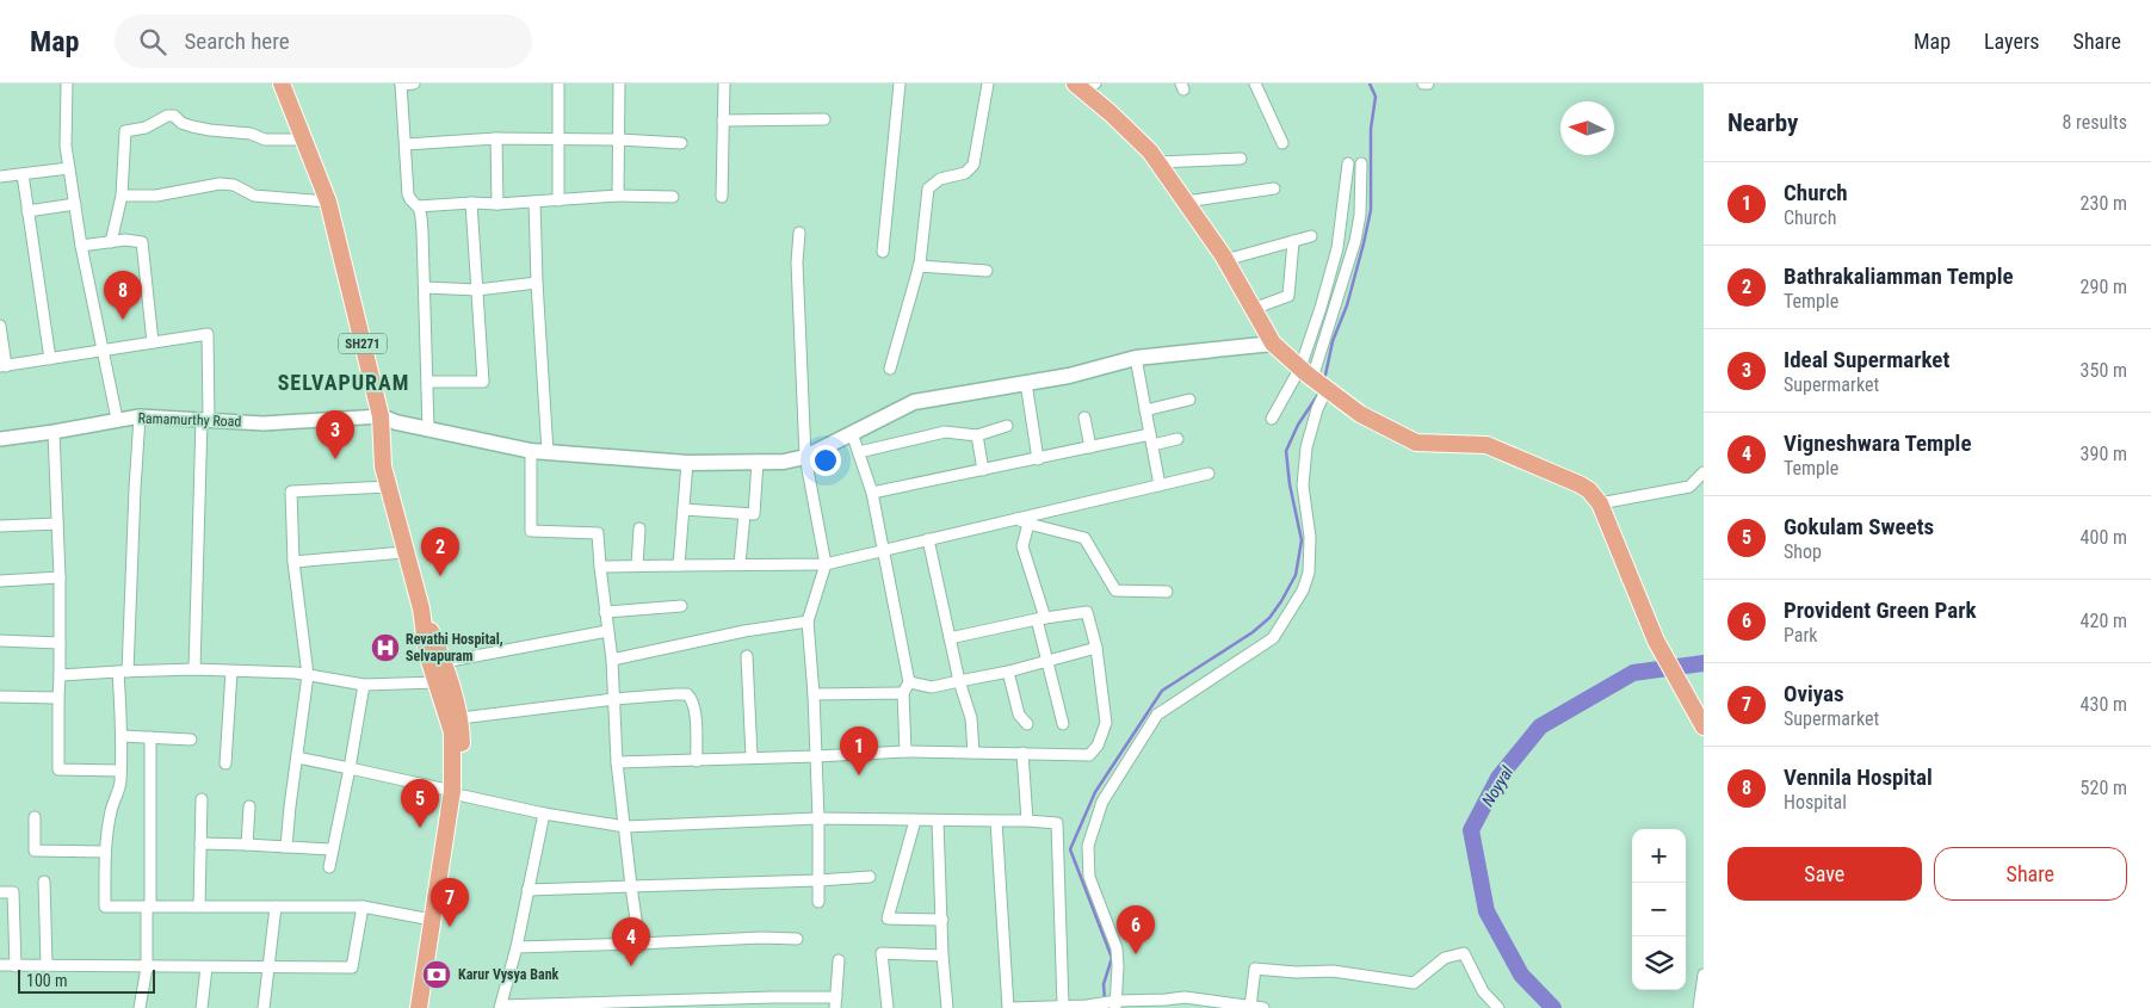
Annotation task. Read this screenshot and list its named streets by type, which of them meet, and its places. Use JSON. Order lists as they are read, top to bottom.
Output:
{
  "streets": {
    "main road": ["SH271"],
    "street": ["Ramamurthy Road"]
  },
  "crossings": [
    ["SH271", "Ramamurthy Road"]
  ],
  "districts": ["SELVAPURAM"],
  "water": ["Noyyal"],
  "places": {
    "hospital": ["Revathi Hospital, Selvapuram"],
    "bank": ["Karur Vysya Bank"]
  },
  "scale_bar": "100 m",
  "north": "left",
  "page": {
    "header": "Map",
    "search": "Search here",
    "nav": ["Map", "Layers", "Share"],
    "heading": ["Nearby", "8 results"],
    "list": [
      {
        "mark": "1",
        "name": "Church",
        "note": "Church",
        "value": "230 m"
      },
      {
        "mark": "2",
        "name": "Bathrakaliamman Temple",
        "note": "Temple",
        "value": "290 m"
      },
      {
        "mark": "3",
        "name": "Ideal Supermarket",
        "note": "Supermarket",
        "value": "350 m"
      },
      {
        "mark": "4",
        "name": "Vigneshwara Temple",
        "note": "Temple",
        "value": "390 m"
      },
      {
        "mark": "5",
        "name": "Gokulam Sweets",
        "note": "Shop",
        "value": "400 m"
      },
      {
        "mark": "6",
        "name": "Provident Green Park",
        "note": "Park",
        "value": "420 m"
      },
      {
        "mark": "7",
        "name": "Oviyas",
        "note": "Supermarket",
        "value": "430 m"
      },
      {
        "mark": "8",
        "name": "Vennila Hospital",
        "note": "Hospital",
        "value": "520 m"
      }
    ],
    "pins": [
      "8",
      "3",
      "2",
      "1",
      "5",
      "7",
      "6",
      "4"
    ],
    "map_buttons": ["+", "−"],
    "buttons": ["Save", "Share"],
    "scale": "100 m"
  }
}
